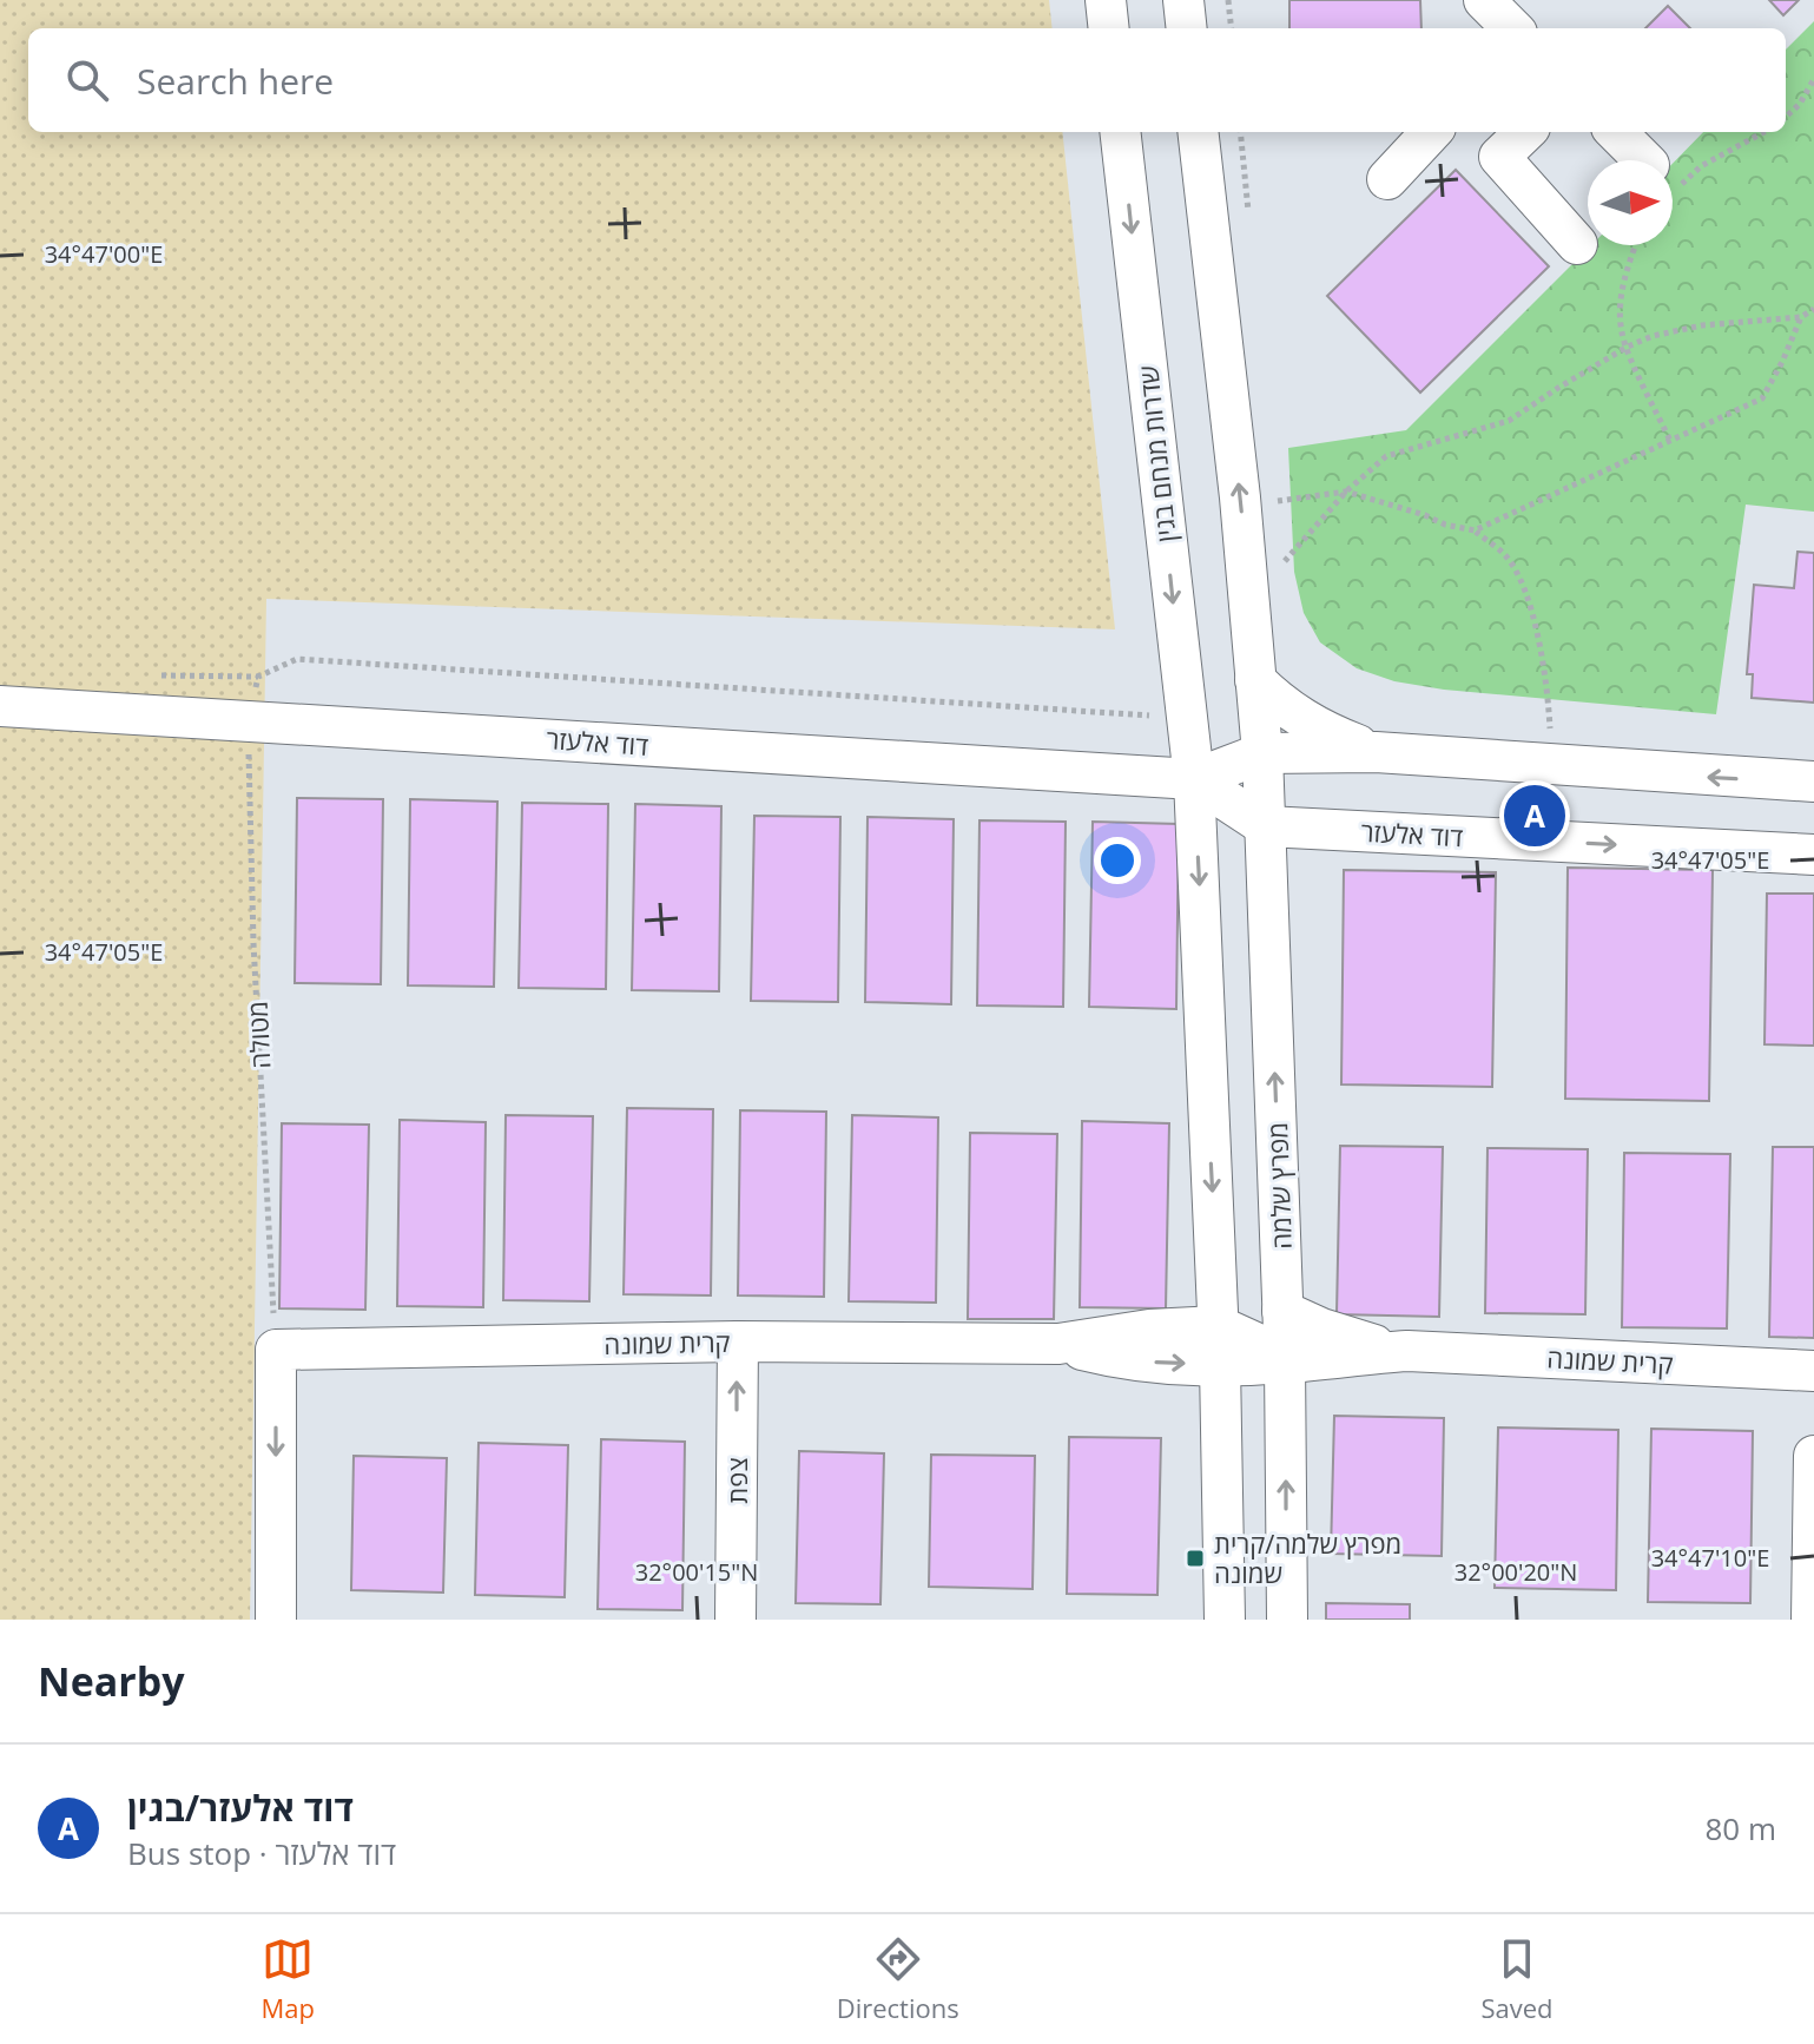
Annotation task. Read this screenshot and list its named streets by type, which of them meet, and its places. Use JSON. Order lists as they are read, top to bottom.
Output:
{
  "streets": {
    "street": [
      "שדרות מנחם בגין",
      "דוד אלעזר",
      "מפרץ שלמה",
      "קרית שמונה",
      "צפת"
    ],
    "path": ["מטולה"]
  },
  "crossings": [
    ["שדרות מנחם בגין", "דוד אלעזר"],
    ["שדרות מנחם בגין", "מטולה"],
    ["דוד אלעזר", "מטולה"],
    ["דוד אלעזר", "מפרץ שלמה"],
    ["מטולה", "קרית שמונה"],
    ["מפרץ שלמה", "קרית שמונה"],
    ["קרית שמונה", "צפת"]
  ],
  "one_way": ["צפת"],
  "places": {
    "transit": ["מפרץ שלמה/קרית שמונה"]
  },
  "north": "right",
  "page": {
    "search": "Search here",
    "pins": "A",
    "heading": "Nearby",
    "list": [
      {
        "mark": "A",
        "name": "דוד אלעזר/בגין",
        "note": "Bus stop · דוד אלעזר",
        "value": "80 m"
      }
    ],
    "nav": ["Map", "Directions", "Saved"]
  },
  "coordinates": [
    "34°47'00\"E",
    "34°47'05\"E",
    "34°47'10\"E",
    "32°00'15\"N",
    "32°00'20\"N"
  ]
}
